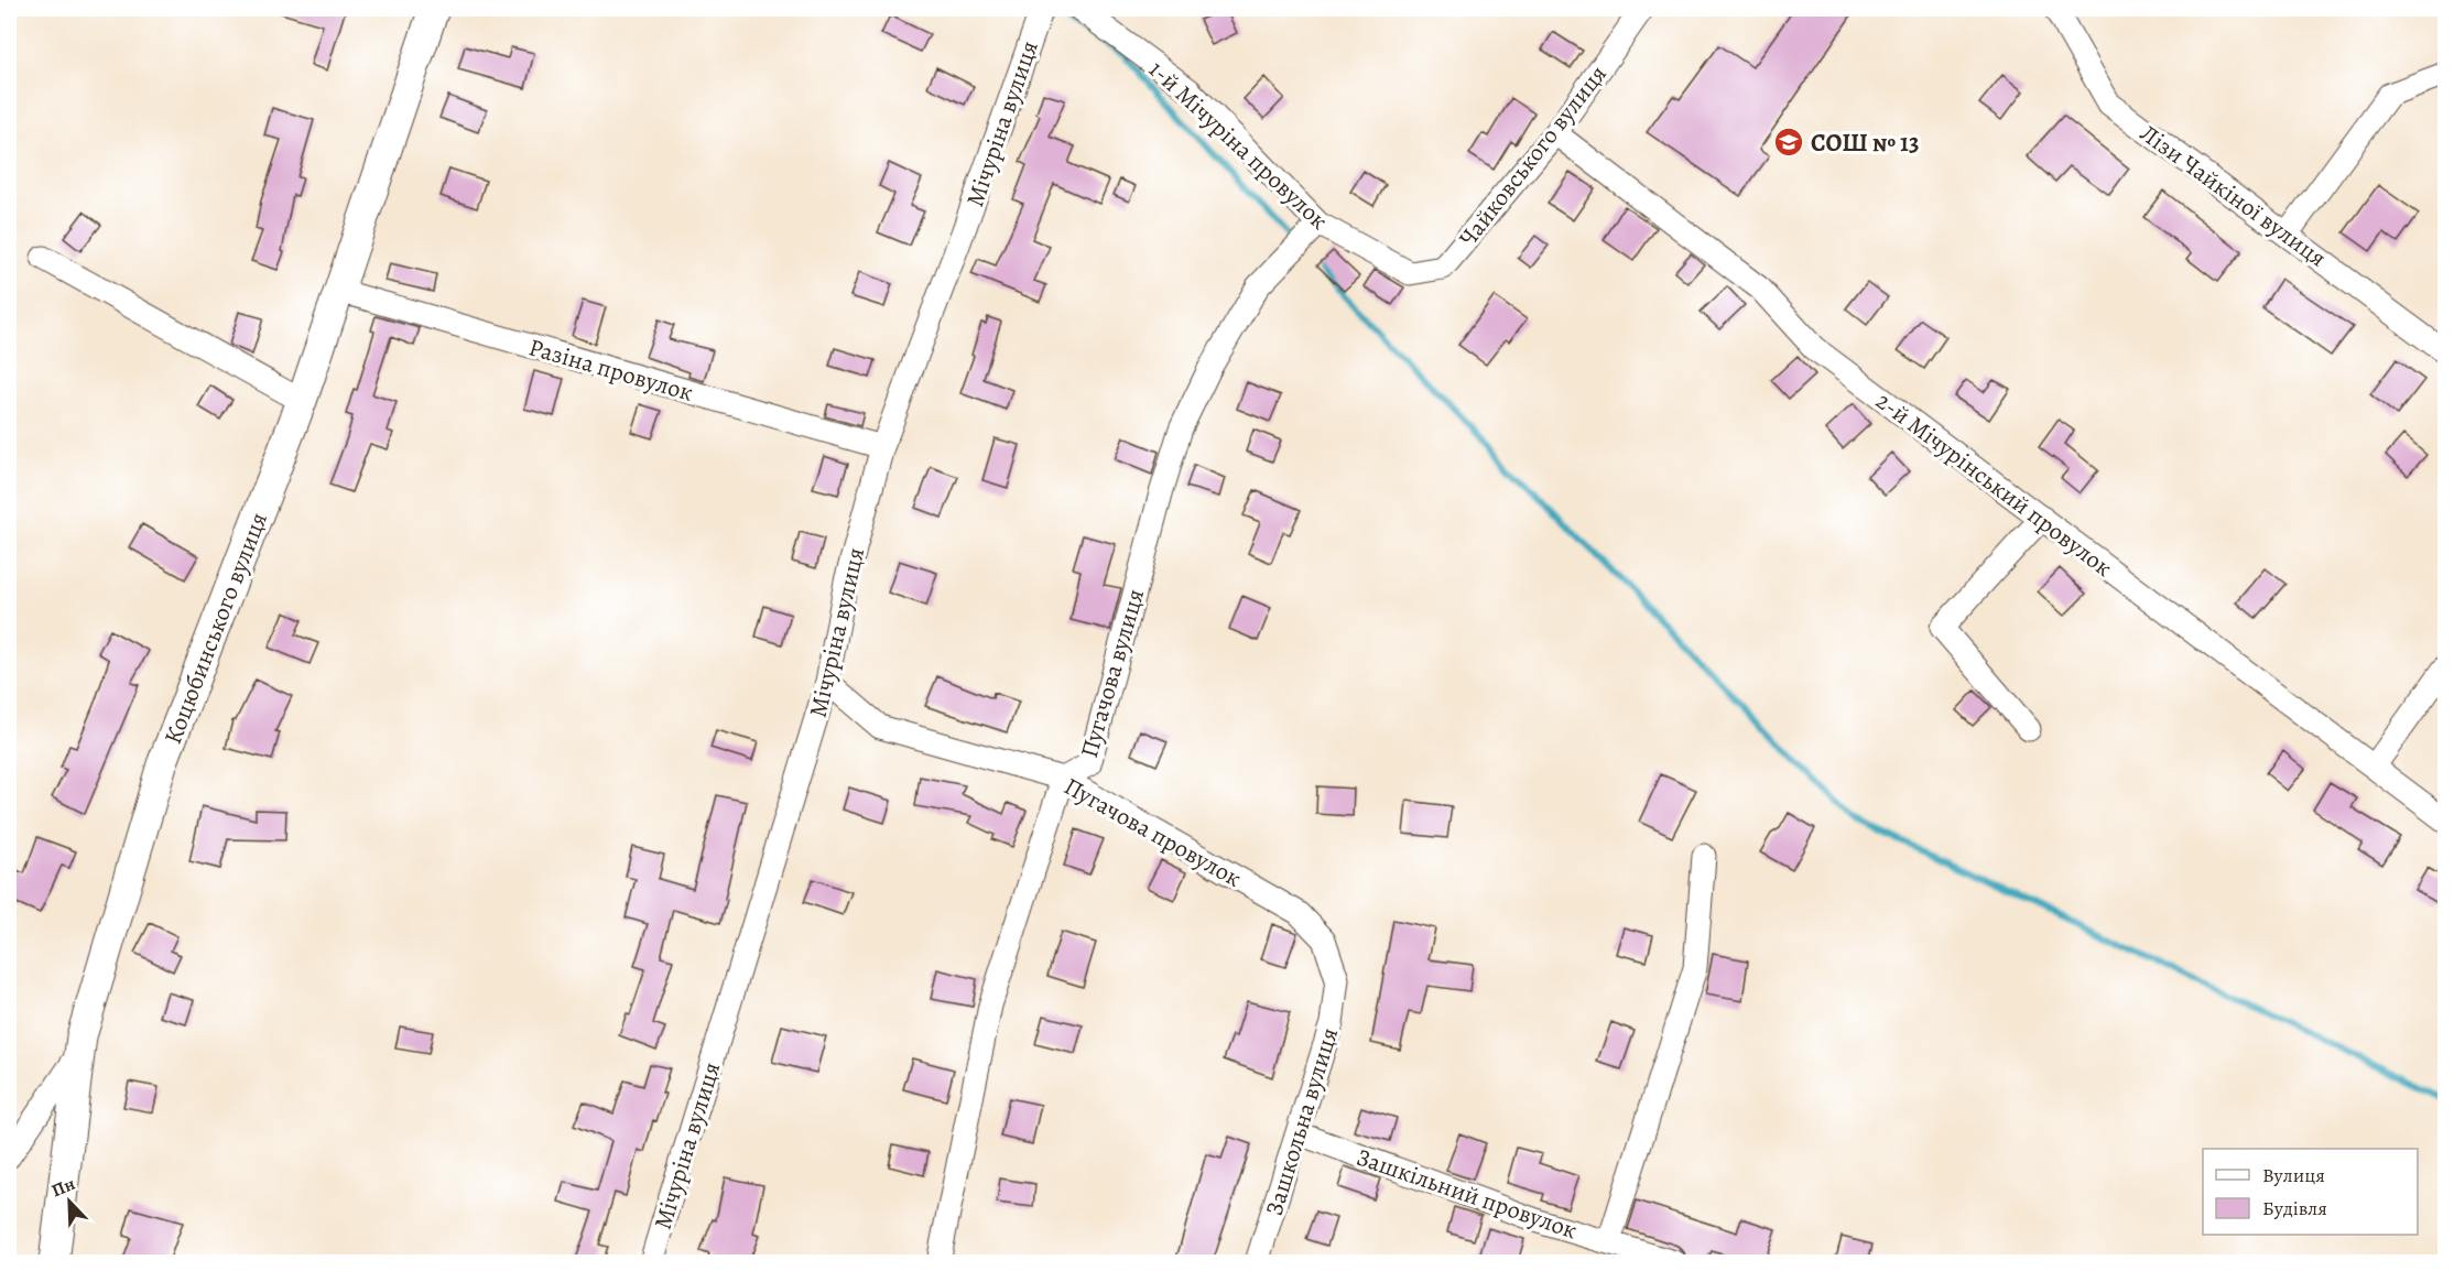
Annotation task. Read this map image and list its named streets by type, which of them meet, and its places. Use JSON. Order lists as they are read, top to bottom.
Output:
{
  "streets": {
    "street": [
      "Мічуріна вулиця",
      "1-й Мічуріна провулок",
      "Чайковського вулиця",
      "Лізи Чайкіної вулиця",
      "Разіна провулок",
      "2-й Мічурінський провулок",
      "Коцюбинського вулиця",
      "Пугачова вулиця",
      "Пугачова провулок",
      "Зашкольна вулиця",
      "Зашкільний провулок"
    ]
  },
  "crossings": [
    ["Мічуріна вулиця", "Разіна провулок"],
    ["Мічуріна вулиця", "Пугачова провулок"],
    ["1-й Мічуріна провулок", "Чайковського вулиця"],
    ["1-й Мічуріна провулок", "Пугачова вулиця"],
    ["Чайковського вулиця", "2-й Мічурінський провулок"],
    ["Разіна провулок", "Коцюбинського вулиця"],
    ["Пугачова вулиця", "Пугачова провулок"],
    ["Пугачова провулок", "Зашкольна вулиця"],
    ["Зашкольна вулиця", "Зашкільний провулок"]
  ],
  "places": {
    "school or university": ["СОШ № 13"]
  },
  "legend": ["Вулиця", "Будівля"],
  "north": "top left"
}
